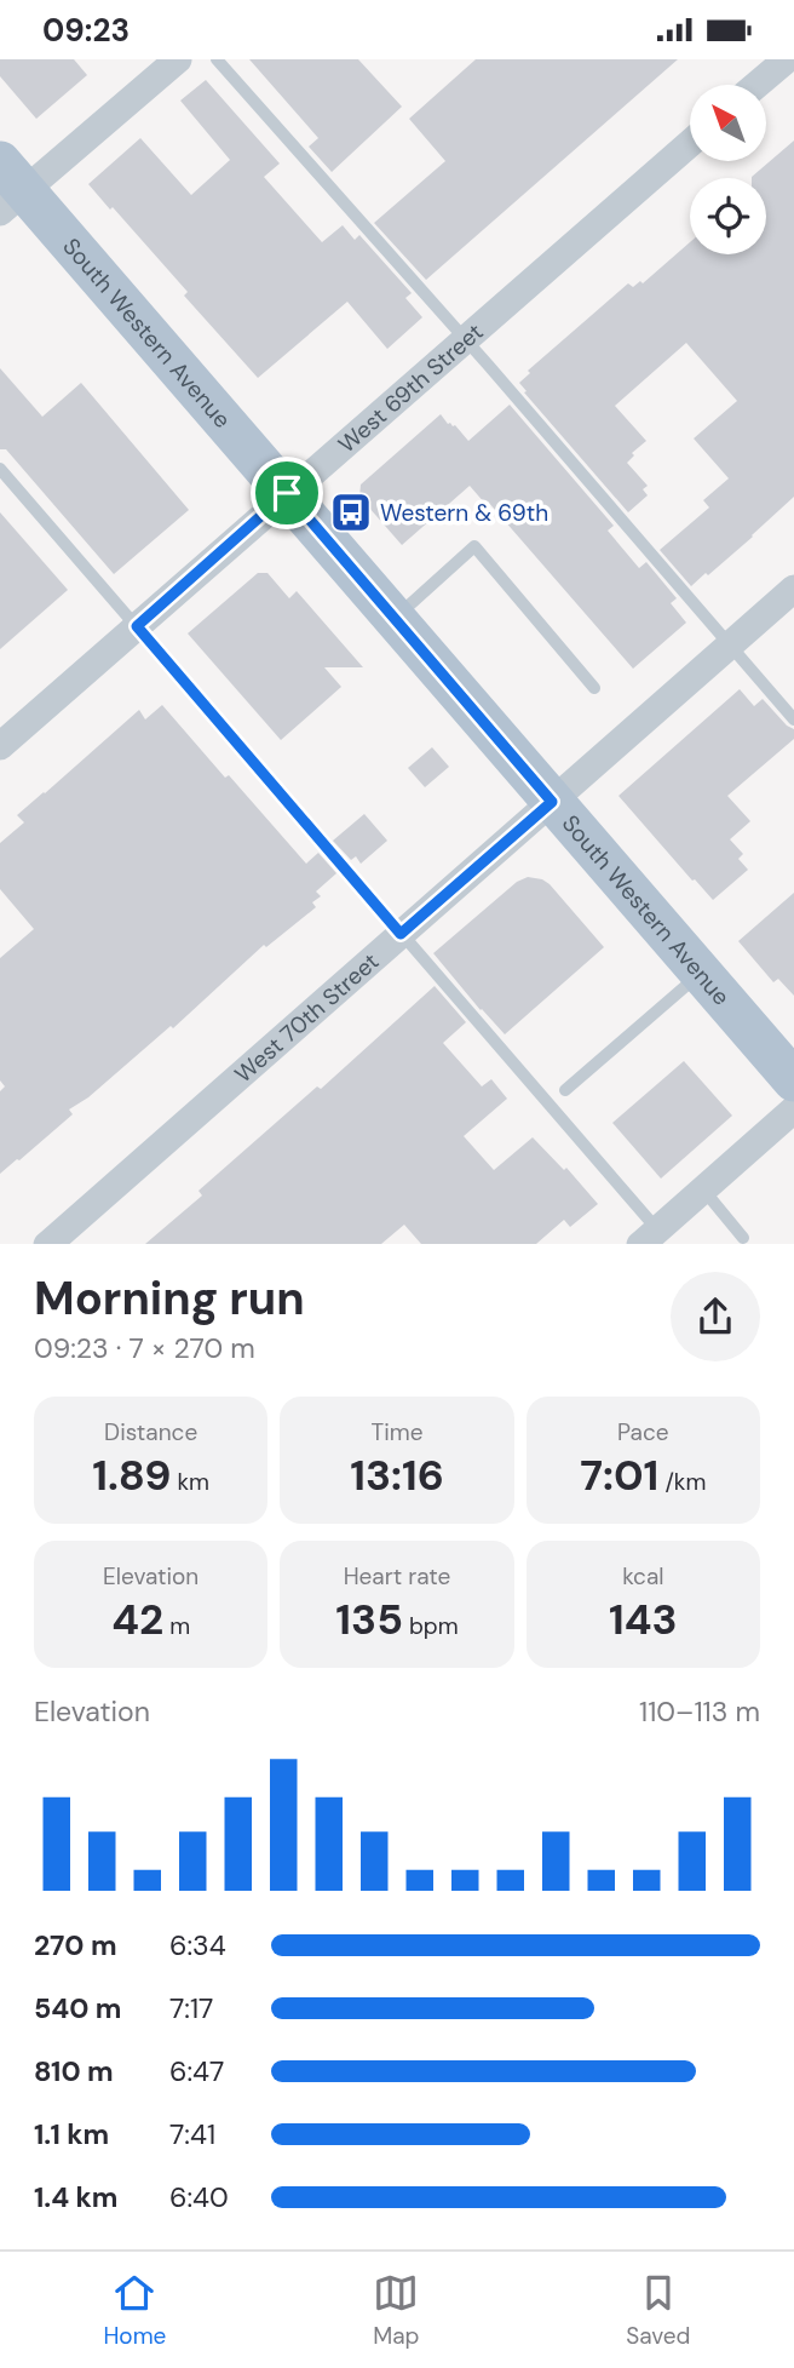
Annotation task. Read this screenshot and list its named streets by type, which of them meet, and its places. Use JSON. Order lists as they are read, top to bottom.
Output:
{
  "streets": {
    "main road": ["South Western Avenue"],
    "street": ["West 69th Street", "West 70th Street"]
  },
  "crossings": [
    ["South Western Avenue", "West 69th Street"],
    ["South Western Avenue", "West 70th Street"]
  ],
  "places": {
    "bus stop": ["Western & 69th"]
  },
  "north": "top left",
  "page": {
    "status": "09:23",
    "heading": ["Morning run", "09:23 · 7 × 270 m"],
    "stats": [
      ["Distance", "1.89 km"],
      ["Time", "13:16"],
      ["Pace", "7:01 /km"],
      ["Elevation", "42 m"],
      ["Heart rate", "135 bpm"],
      ["kcal", "143"]
    ],
    "chart": ["Elevation", "110–113 m"],
    "list": [
      {
        "name": "270 m",
        "note": "6:34"
      },
      {
        "name": "540 m",
        "note": "7:17"
      },
      {
        "name": "810 m",
        "note": "6:47"
      },
      {
        "name": "1.1 km",
        "note": "7:41"
      },
      {
        "name": "1.4 km",
        "note": "6:40"
      }
    ],
    "tabs": ["Home", "Map", "Saved"]
  }
}
